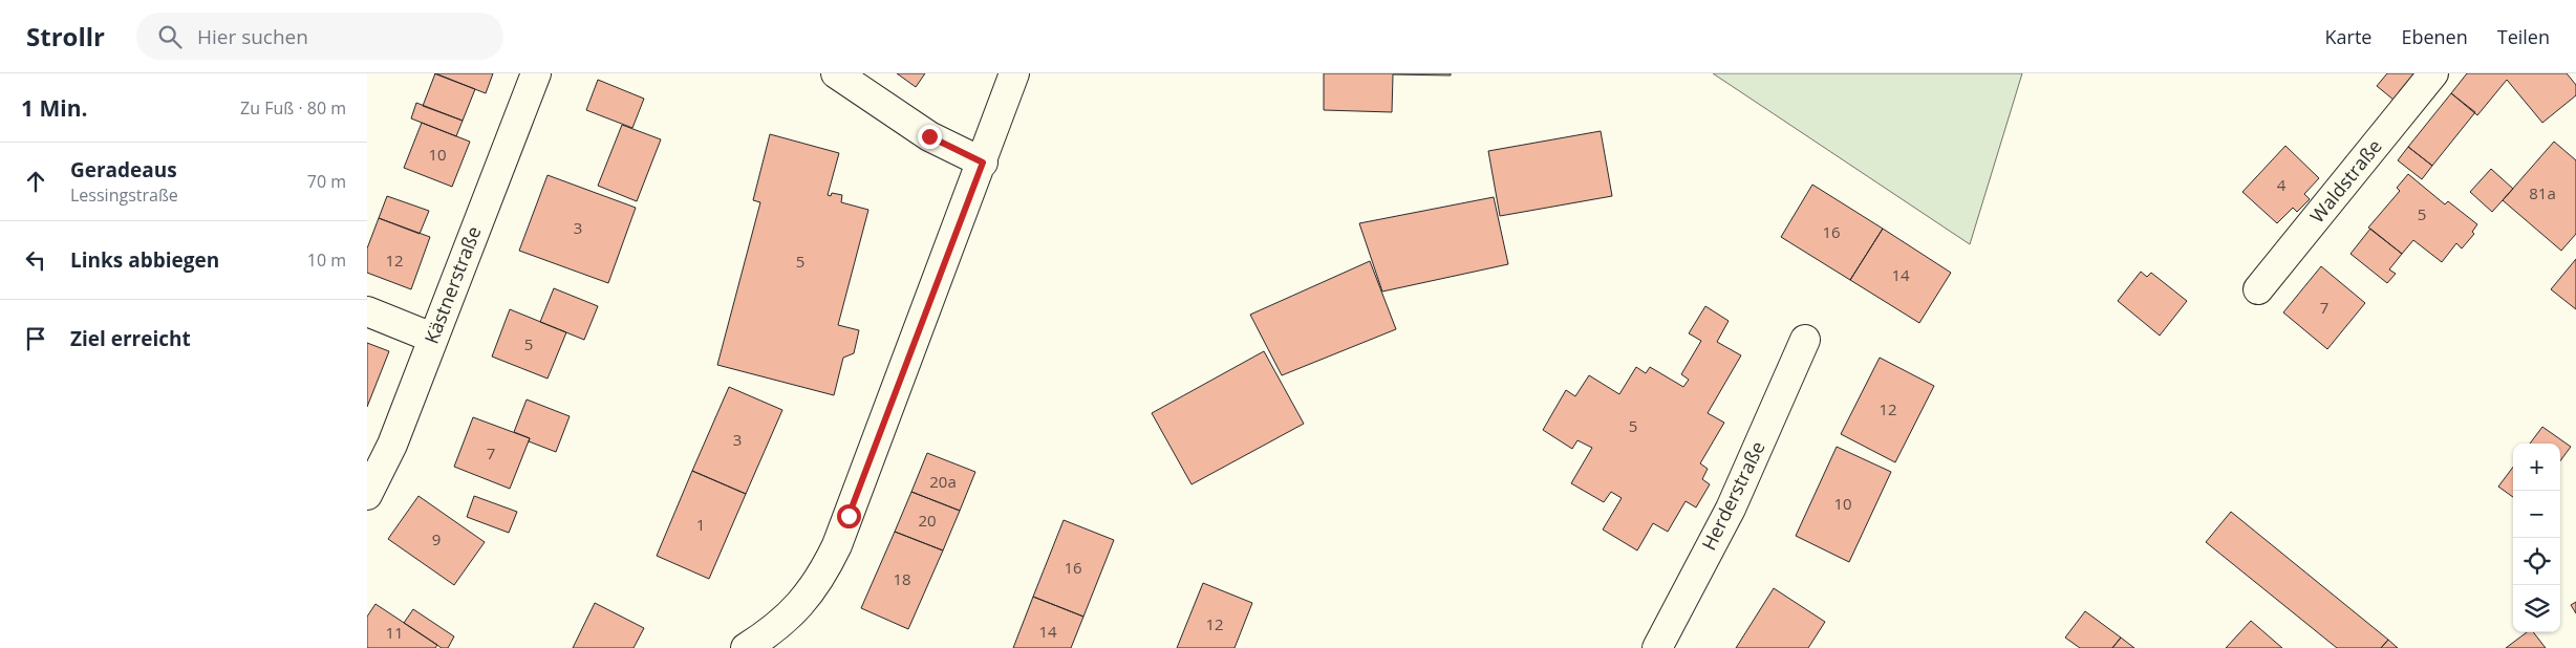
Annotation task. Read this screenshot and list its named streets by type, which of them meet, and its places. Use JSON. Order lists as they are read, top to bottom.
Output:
{
  "streets": {
    "street": ["Waldstraße", "Kästnerstraße", "Herderstraße"]
  },
  "house_numbers": [
    "10",
    "4",
    "81a",
    "5",
    "3",
    "16",
    "12",
    "5",
    "14",
    "7",
    "5",
    "12",
    "5",
    "3",
    "7",
    "20a",
    "10",
    "20",
    "1",
    "9",
    "16",
    "18",
    "12",
    "14",
    "11"
  ],
  "page": {
    "header": "Strollr",
    "search": "Hier suchen",
    "nav": ["Karte", "Ebenen", "Teilen"],
    "heading": ["1 Min.", "Zu Fuß · 80 m"],
    "list": [
      ["Geradeaus", "Lessingstraße", "70 m"],
      ["Links abbiegen", "10 m"],
      "Ziel erreicht"
    ],
    "map_buttons": ["+", "−"]
  }
}
